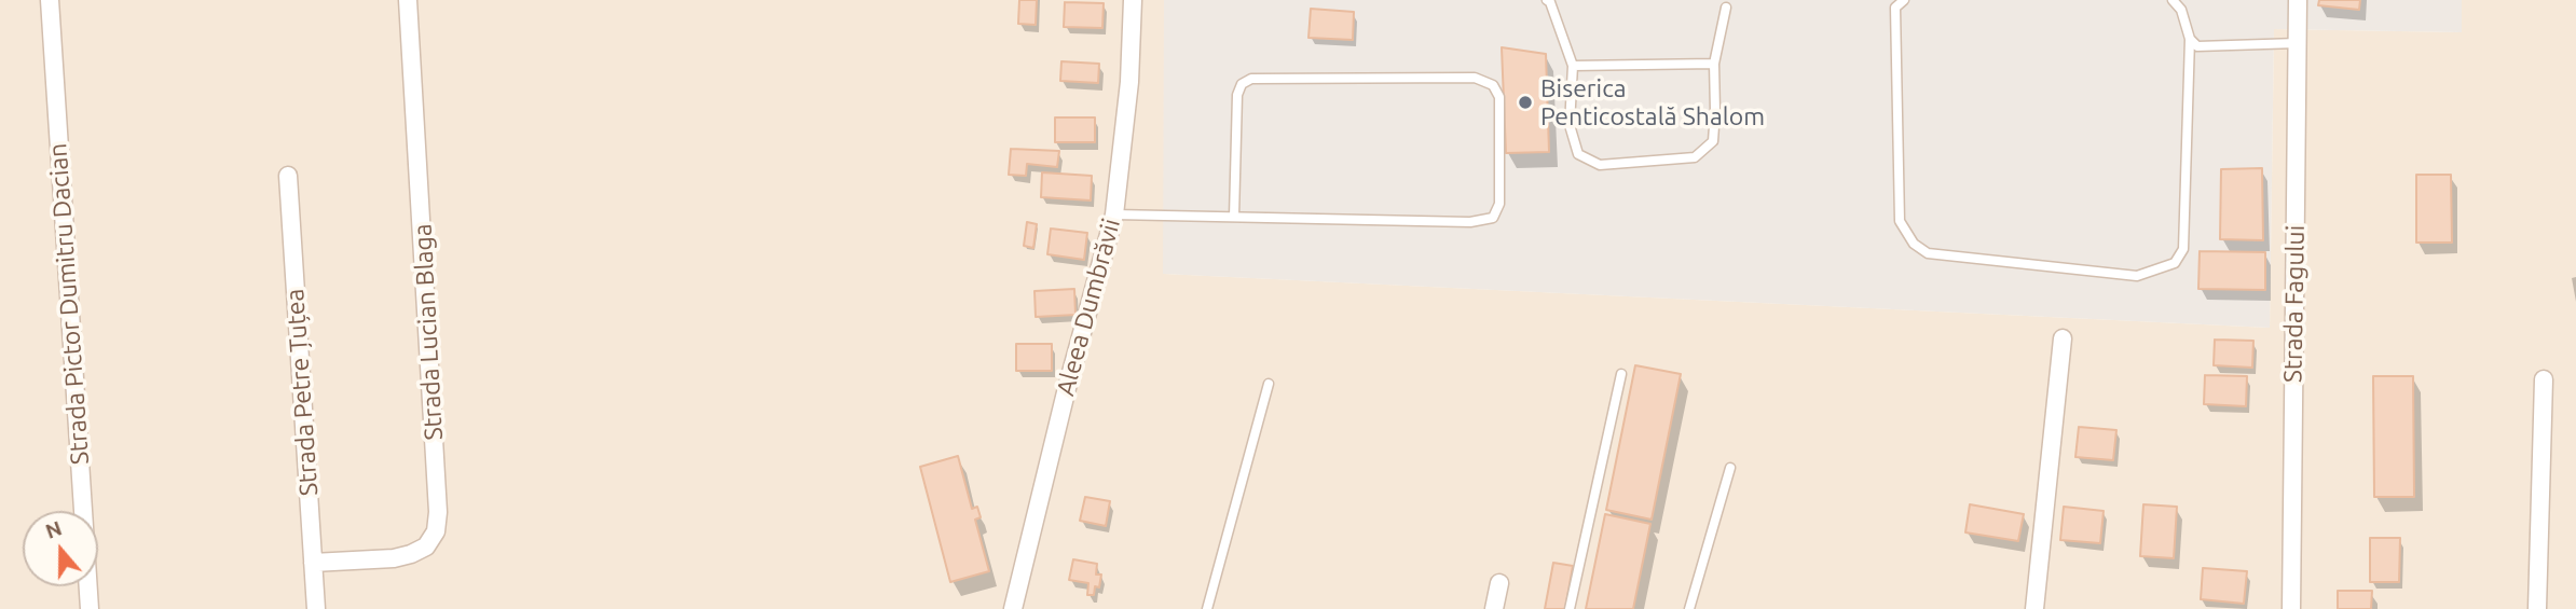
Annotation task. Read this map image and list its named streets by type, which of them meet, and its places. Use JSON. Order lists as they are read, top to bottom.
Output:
{
  "streets": {
    "street": [
      "Strada Pictor Dumitru Dacian",
      "Strada Fagului",
      "Aleea Dumbrăvii",
      "Strada Lucian Blaga",
      "Strada Petre Țuțea"
    ]
  },
  "crossings": [
    ["Strada Lucian Blaga", "Strada Petre Țuțea"]
  ],
  "places": ["Biserica Penticostală Shalom"],
  "north": "top"
}
